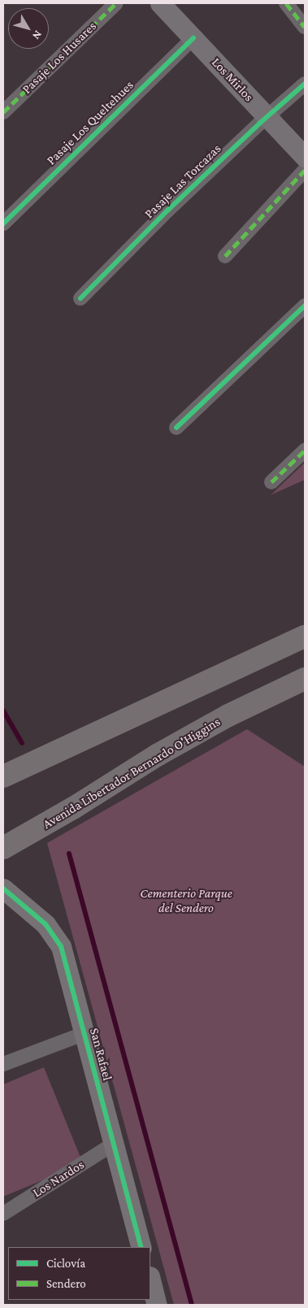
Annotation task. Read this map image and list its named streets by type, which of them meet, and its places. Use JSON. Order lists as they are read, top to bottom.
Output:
{
  "streets": {
    "main road": ["Avenida Libertador Bernardo O'Higgins"],
    "street": [
      "Pasaje Los Husares",
      "Los Mirlos",
      "Pasaje Los Queltehues",
      "Pasaje Las Torcazas",
      "San Rafael",
      "Los Nardos"
    ]
  },
  "crossings": [
    ["Los Mirlos", "Pasaje Los Queltehues"],
    ["Los Mirlos", "Pasaje Las Torcazas"],
    ["San Rafael", "Los Nardos"]
  ],
  "parks": ["Cementerio Parque del Sendero"],
  "legend": ["Ciclovía", "Sendero"],
  "north": "bottom right"
}
